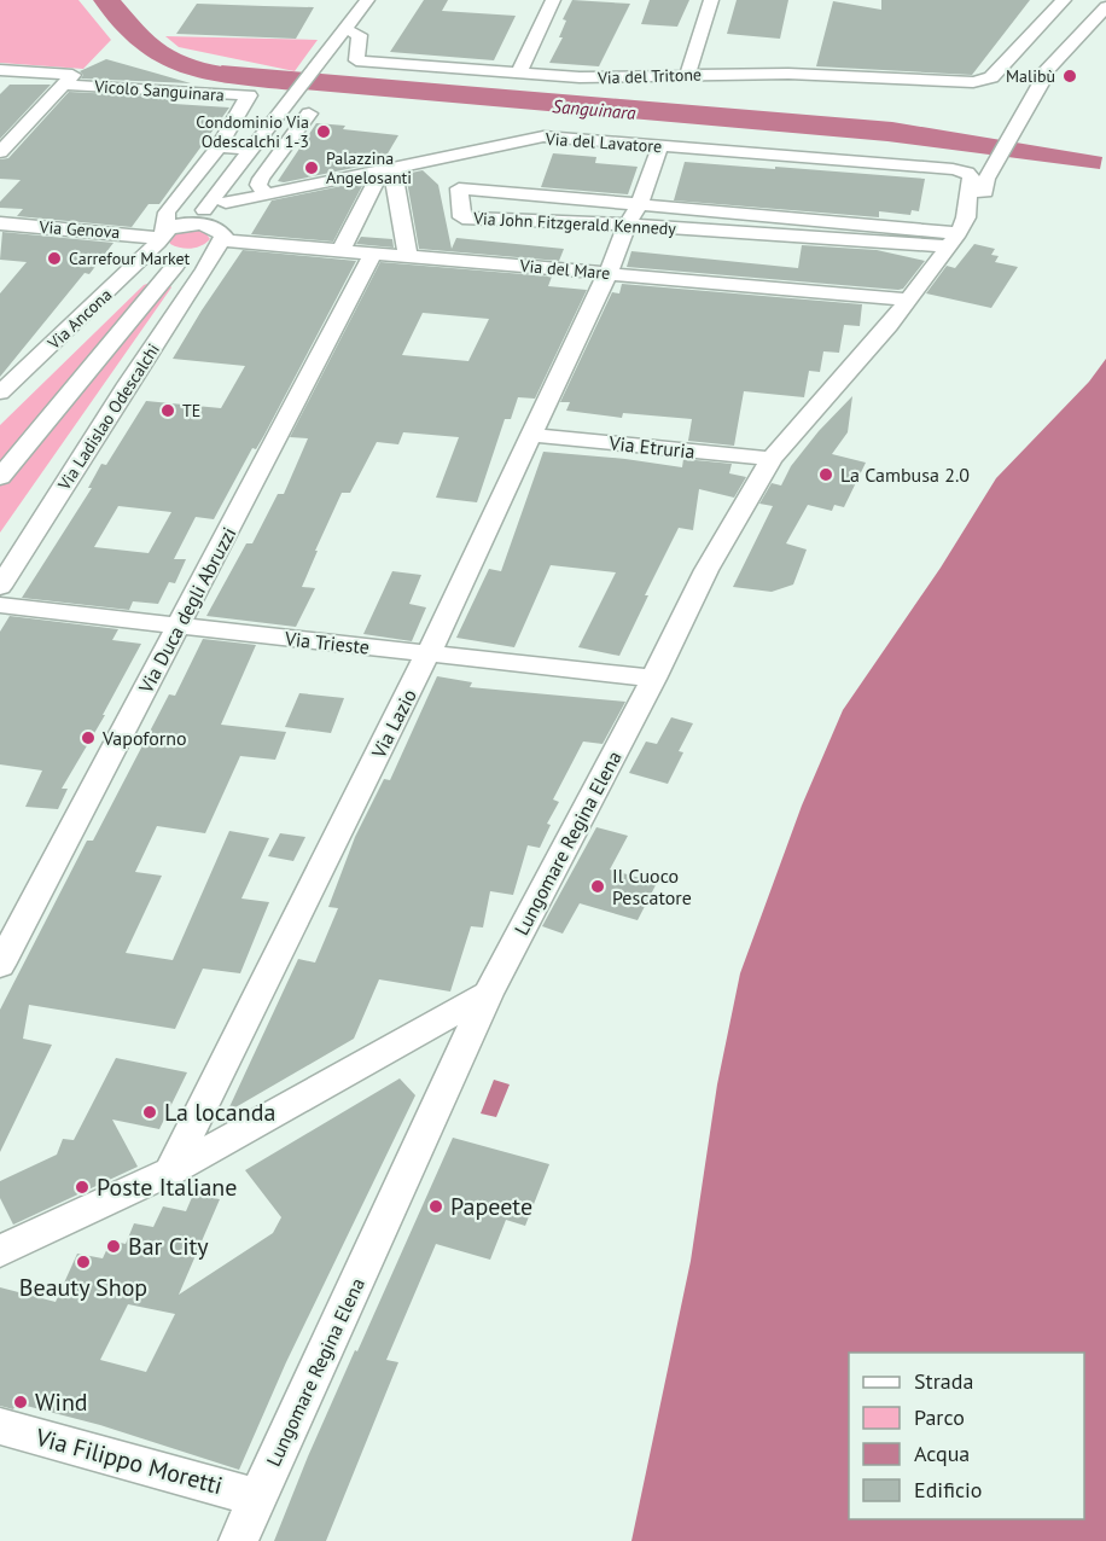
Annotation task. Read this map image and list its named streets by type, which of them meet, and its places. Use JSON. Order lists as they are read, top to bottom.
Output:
{
  "streets": {
    "street": [
      "Via del Tritone",
      "Vicolo Sanguinara",
      "Via del Lavatore",
      "Via John Fitzgerald Kennedy",
      "Via Genova",
      "Via del Mare",
      "Via Ancona",
      "Via Ladislao Odescalchi",
      "Via Etruria",
      "Via Duca degli Abruzzi",
      "Via Trieste",
      "Via Lazio",
      "Lungomare Regina Elena",
      "Via Filippo Moretti"
    ]
  },
  "crossings": [
    ["Via del Lavatore", "Via Ladislao Odescalchi"],
    ["Via del Lavatore", "Via Lazio"],
    ["Via del Lavatore", "Lungomare Regina Elena"],
    ["Via John Fitzgerald Kennedy", "Via Lazio"],
    ["Via John Fitzgerald Kennedy", "Lungomare Regina Elena"],
    ["Via Genova", "Via Ancona"],
    ["Via del Mare", "Via Ladislao Odescalchi"],
    ["Via del Mare", "Via Duca degli Abruzzi"],
    ["Via del Mare", "Via Lazio"],
    ["Via del Mare", "Lungomare Regina Elena"],
    ["Via Etruria", "Via Lazio"],
    ["Via Etruria", "Lungomare Regina Elena"],
    ["Via Duca degli Abruzzi", "Via Trieste"],
    ["Via Trieste", "Via Lazio"],
    ["Via Trieste", "Lungomare Regina Elena"],
    ["Lungomare Regina Elena", "Via Filippo Moretti"]
  ],
  "water": ["Sanguinara"],
  "places": [
    "Malibù",
    "Condominio Via Odescalchi 1-3",
    "Palazzina Angelosanti",
    "Carrefour Market",
    "TE",
    "La Cambusa 2.0",
    "Vapoforno",
    "Il Cuoco Pescatore",
    "La locanda",
    "Poste Italiane",
    "Papeete",
    "Bar City",
    "Beauty Shop",
    "Wind"
  ],
  "legend": [
    "Strada",
    "Parco",
    "Acqua",
    "Edificio"
  ]
}
